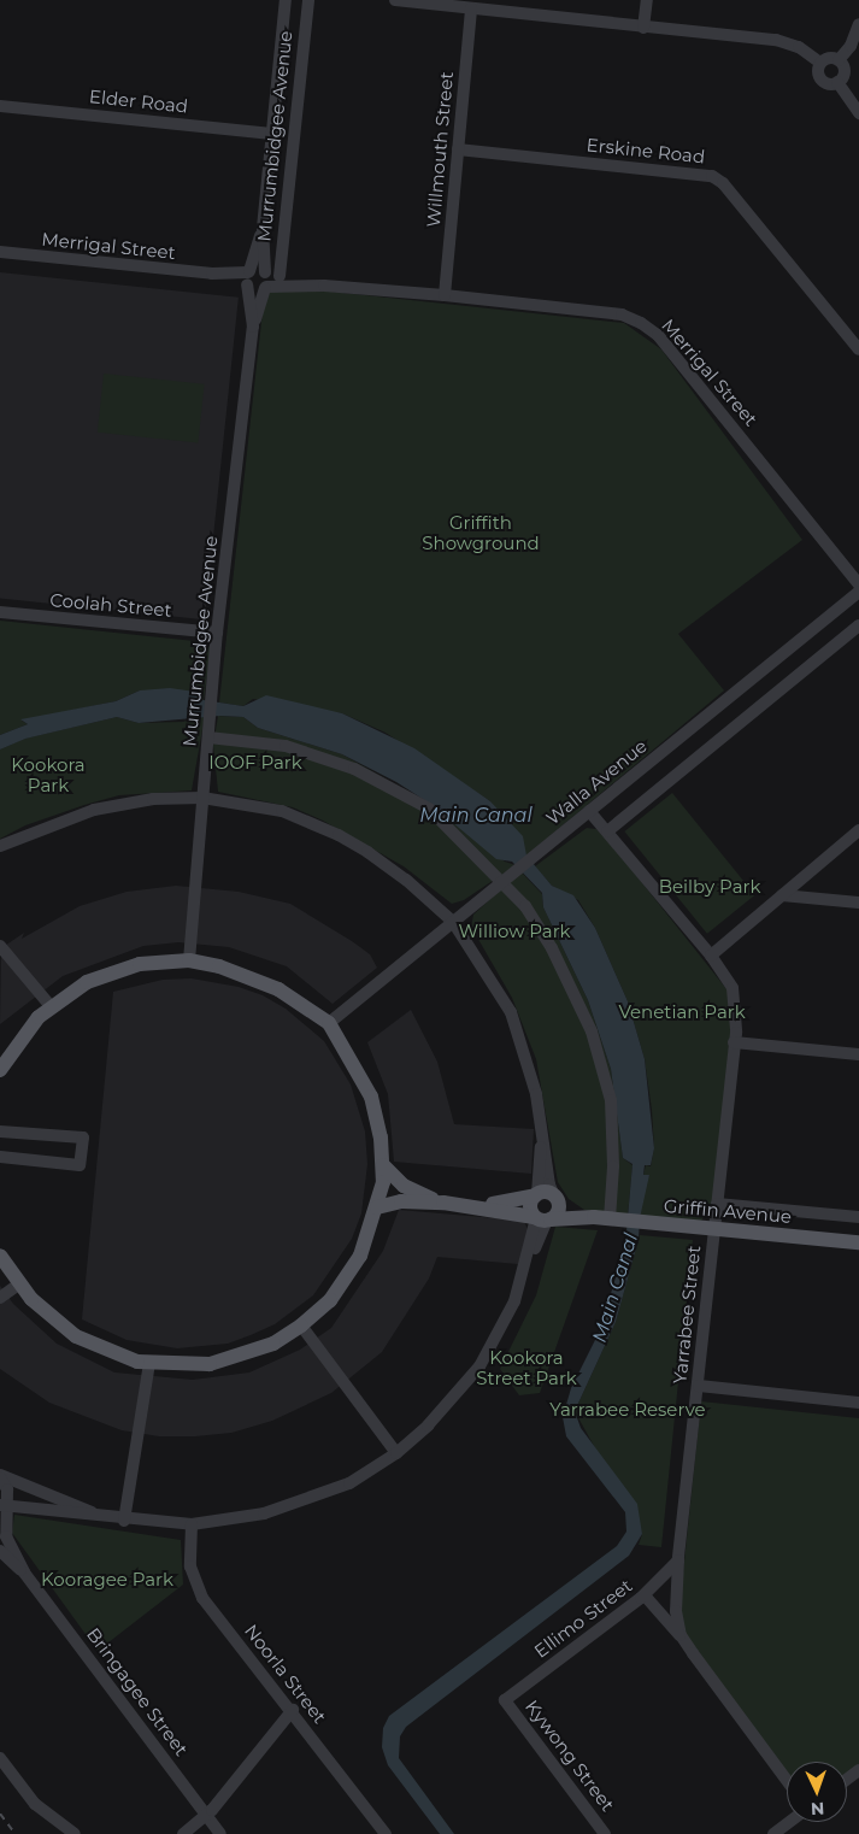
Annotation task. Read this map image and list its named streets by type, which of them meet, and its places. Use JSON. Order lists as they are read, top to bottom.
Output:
{
  "streets": {
    "main road": ["Griffin Avenue"],
    "street": [
      "Elder Road",
      "Murrumbidgee Avenue",
      "Willmouth Street",
      "Erskine Road",
      "Merrigal Street",
      "Coolah Street",
      "Walla Avenue",
      "Yarrabee Street",
      "Ellimo Street",
      "Noorla Street",
      "Bringagee Street",
      "Kywong Street"
    ]
  },
  "crossings": [
    ["Elder Road", "Murrumbidgee Avenue"],
    ["Murrumbidgee Avenue", "Merrigal Street"],
    ["Murrumbidgee Avenue", "Coolah Street"],
    ["Willmouth Street", "Erskine Road"],
    ["Willmouth Street", "Merrigal Street"],
    ["Walla Avenue", "Yarrabee Street"],
    ["Griffin Avenue", "Yarrabee Street"],
    ["Yarrabee Street", "Ellimo Street"],
    ["Ellimo Street", "Kywong Street"]
  ],
  "water": ["Main Canal"],
  "parks": [
    "Griffith Showground",
    "IOOF Park",
    "Kookora Park",
    "Beilby Park",
    "Williow Park",
    "Venetian Park",
    "Kookora Street Park",
    "Yarrabee Reserve",
    "Kooragee Park"
  ],
  "north": "bottom"
}
